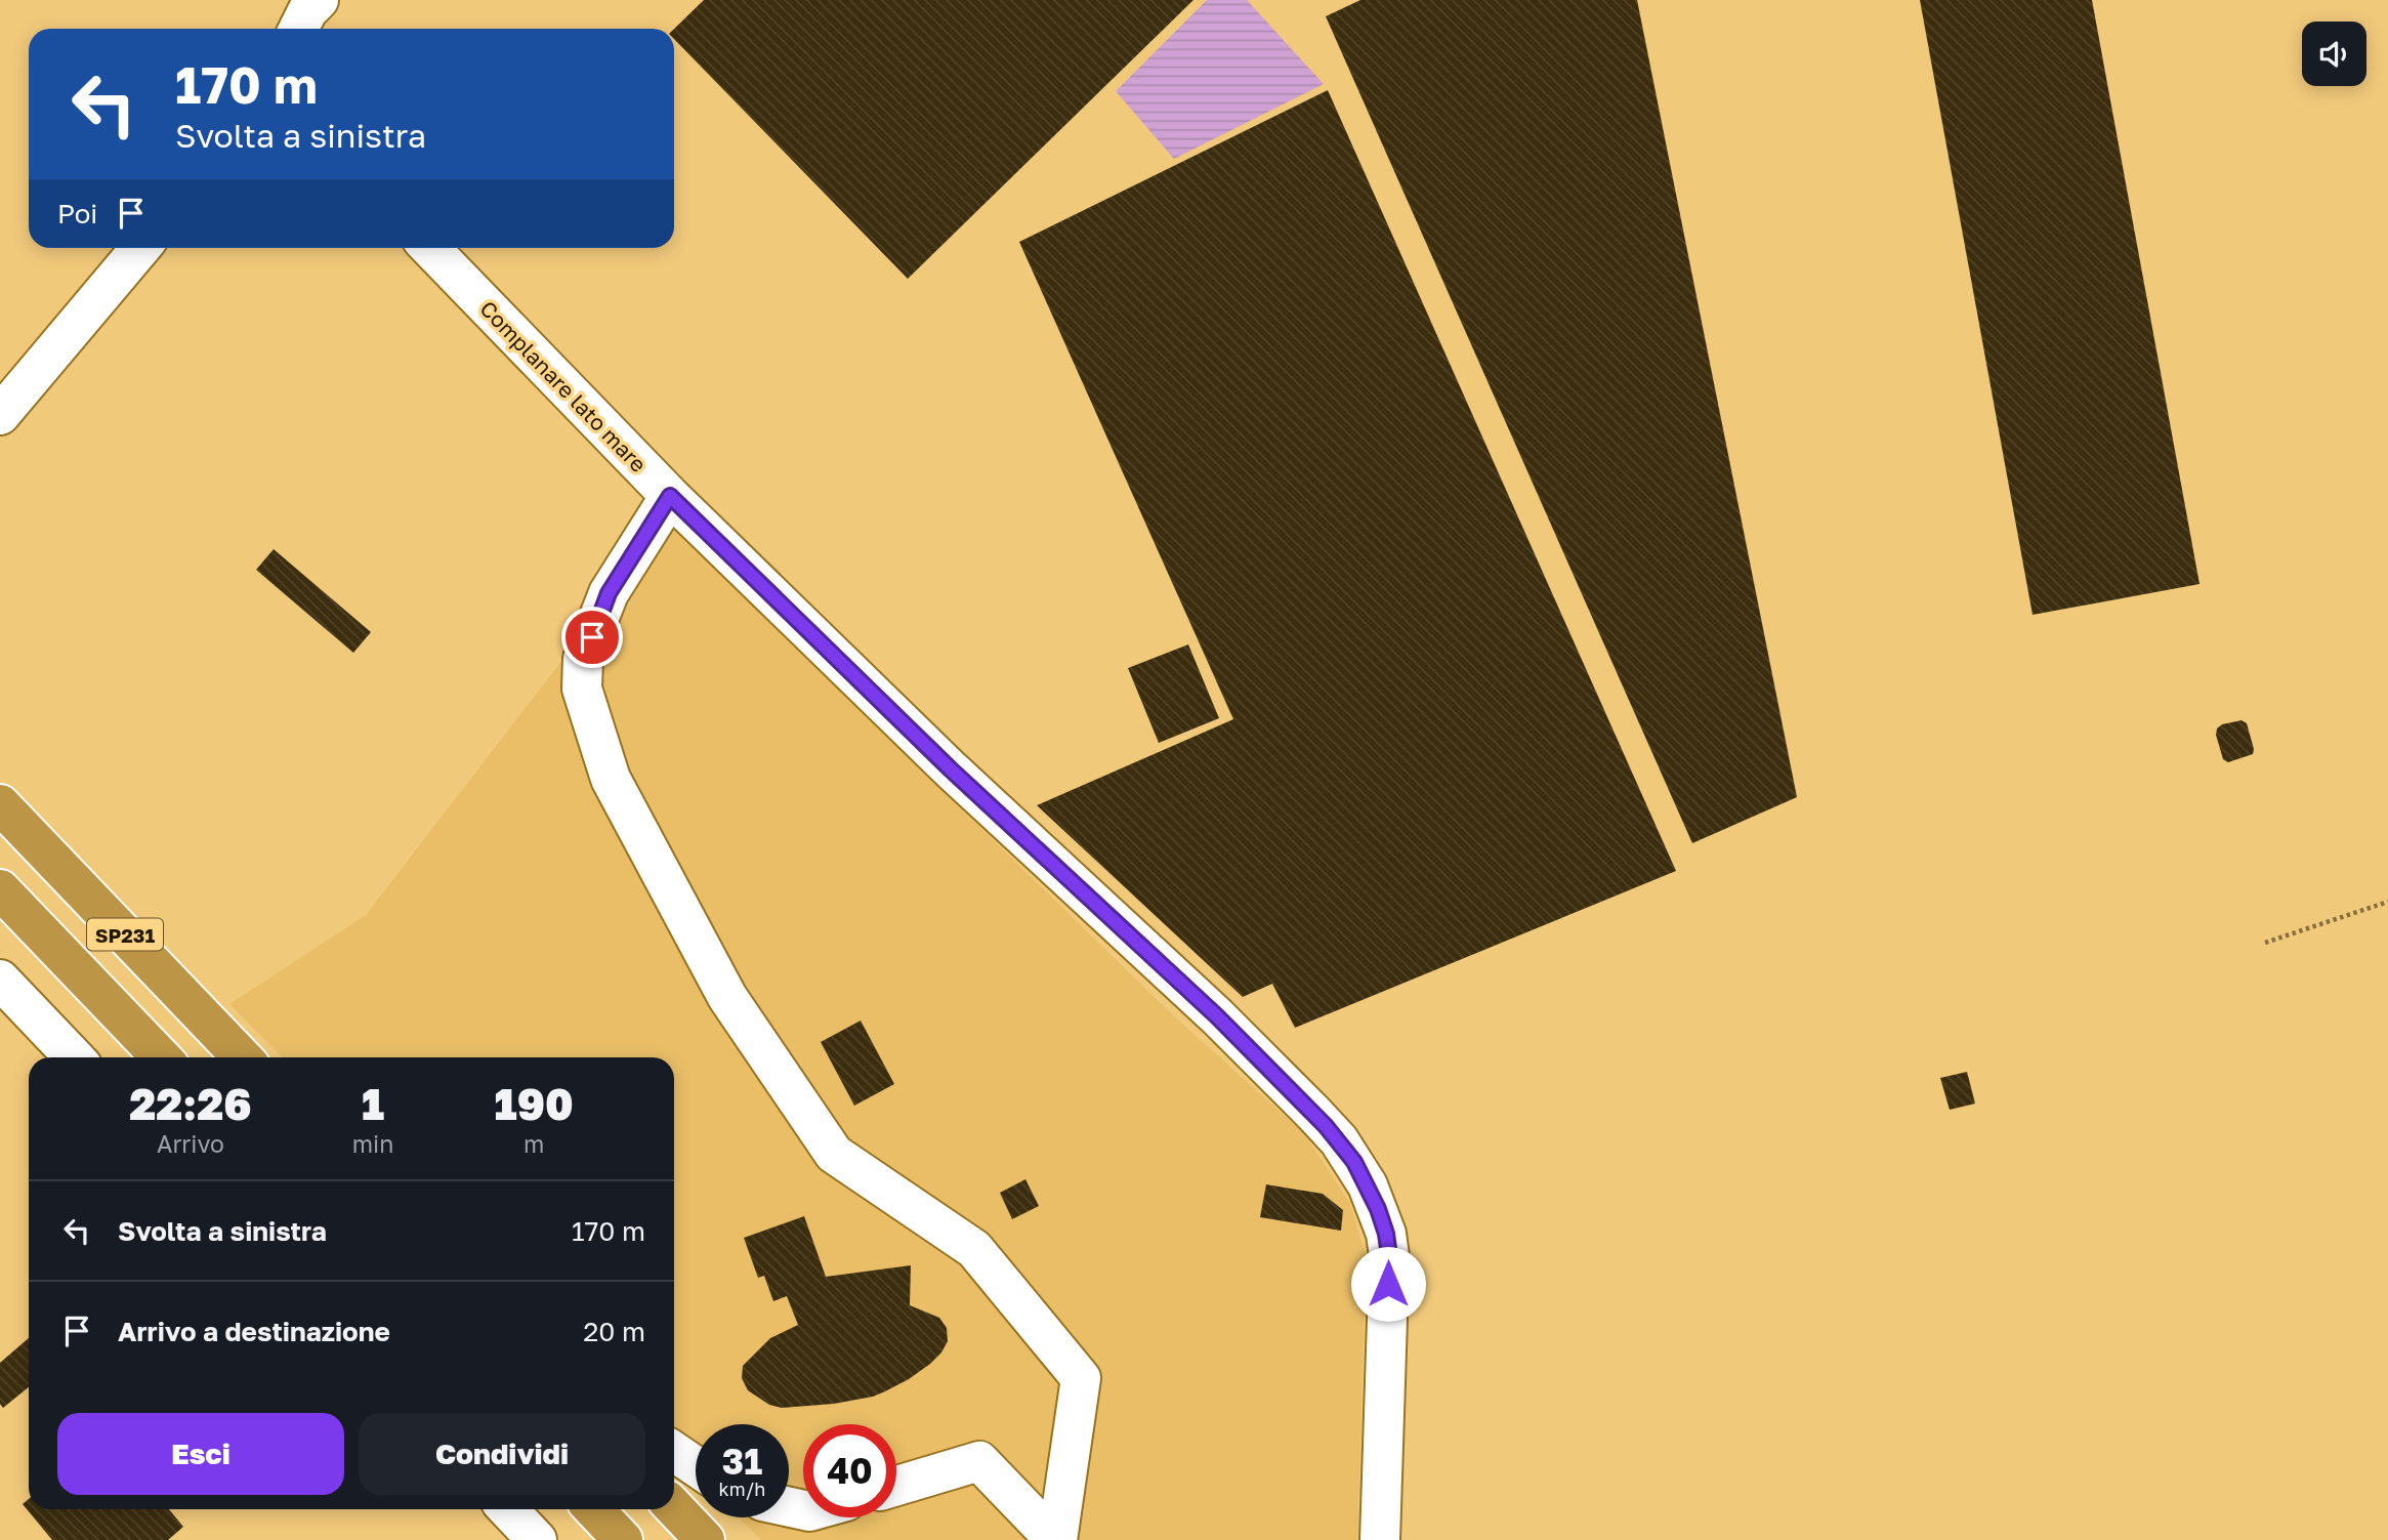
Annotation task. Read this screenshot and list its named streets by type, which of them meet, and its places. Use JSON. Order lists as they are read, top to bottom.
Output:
{
  "streets": {
    "highway": ["SP231"],
    "street": ["Complanare lato mare"]
  },
  "page": {
    "turn": ["170 m", "Svolta a sinistra"],
    "then": "Poi",
    "eta": [
      "22:26",
      "Arrivo",
      "1",
      "min",
      "190",
      "m"
    ],
    "list": [
      {
        "name": "Svolta a sinistra",
        "value": "170 m"
      },
      {
        "name": "Arrivo a destinazione",
        "value": "20 m"
      }
    ],
    "buttons": ["Esci", "Condividi"],
    "speed": "31 km/h",
    "limit": "40"
  }
}
